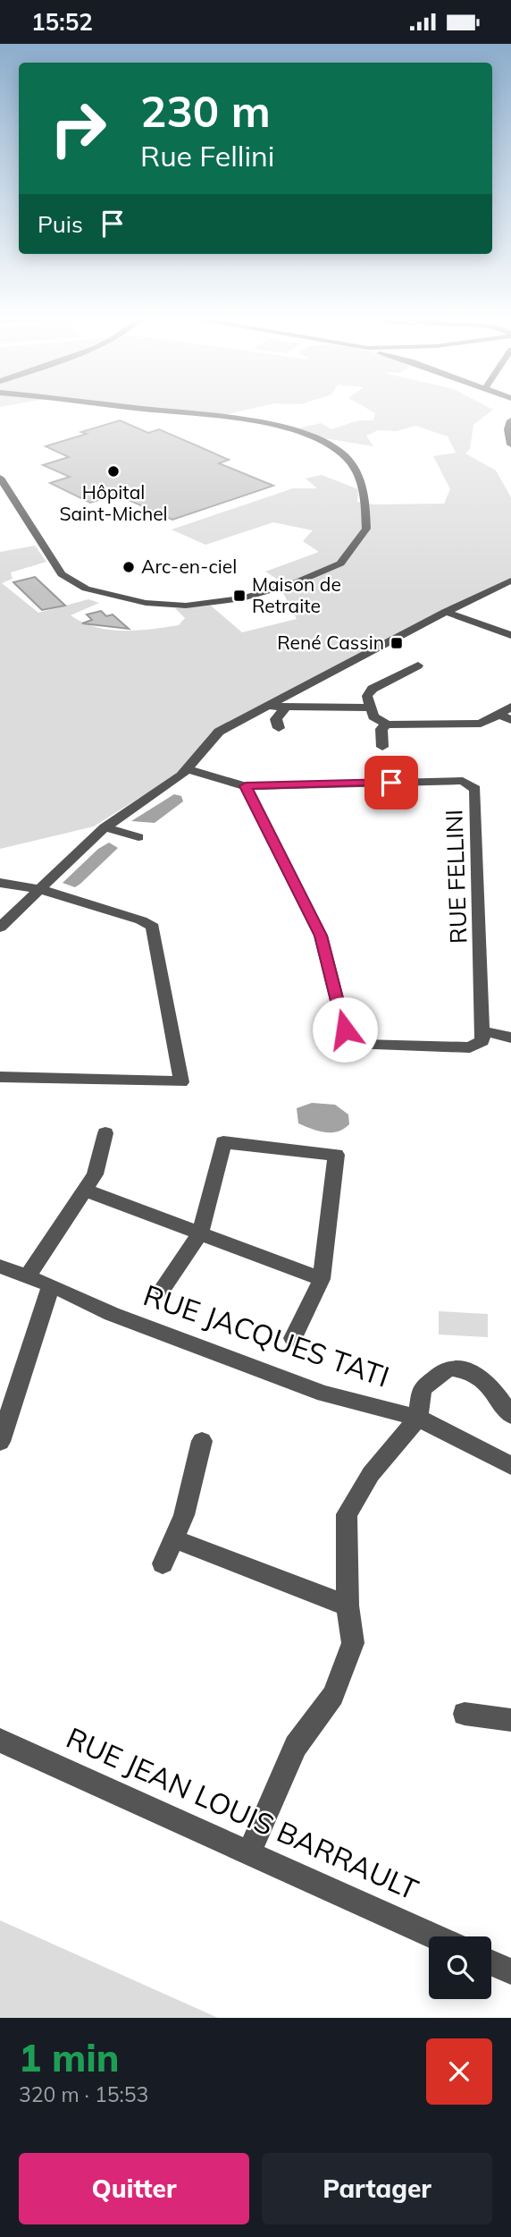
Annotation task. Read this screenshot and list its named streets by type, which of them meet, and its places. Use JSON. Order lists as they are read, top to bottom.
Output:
{
  "streets": {
    "street": ["RUE FELLINI", "RUE JACQUES TATI", "RUE JEAN LOUIS BARRAULT"]
  },
  "places": {
    "other": ["Hôpital Saint-Michel", "Arc-en-ciel"],
    "transit": ["Maison de Retraite", "René Cassin"]
  },
  "page": {
    "status": "15:52",
    "turn": ["230 m", "Rue Fellini"],
    "then": "Puis",
    "heading": ["1 min", "320 m · 15:53"],
    "buttons": ["Quitter", "Partager"]
  }
}
